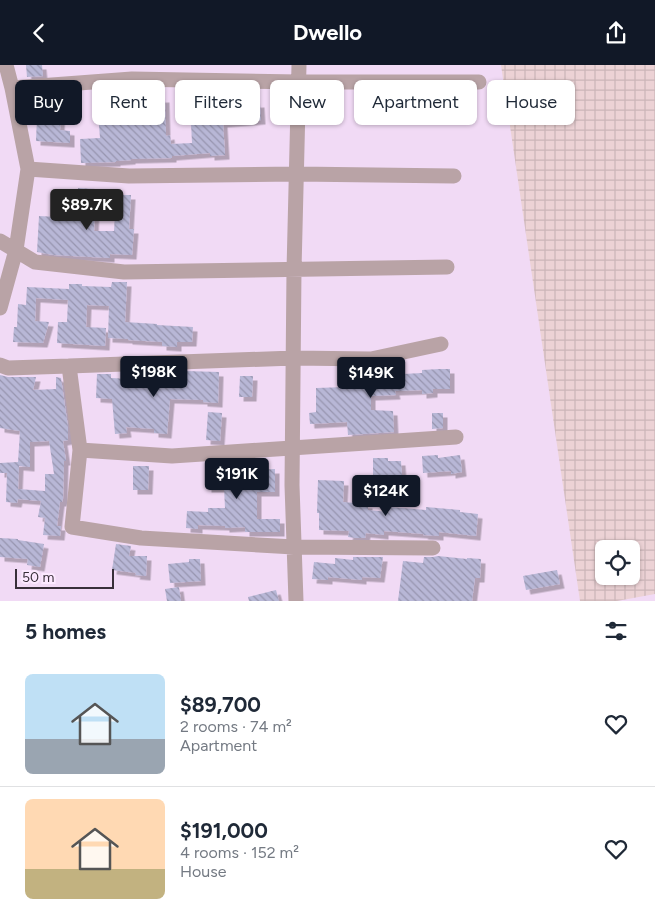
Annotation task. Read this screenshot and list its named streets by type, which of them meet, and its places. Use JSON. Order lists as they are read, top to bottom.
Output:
{
  "scale_bar": "50 m",
  "page": {
    "header": "Dwello",
    "chip": [
      "Buy",
      "Rent",
      "Filters",
      "New",
      "Apartment",
      "House"
    ],
    "price": [
      "$89.7K",
      "$198K",
      "$149K",
      "$191K",
      "$124K"
    ],
    "scale": "50 m",
    "heading": "5 homes",
    "list": [
      {
        "name": "$89,700",
        "note": "2 rooms · 74 m² · Apartment"
      },
      {
        "name": "$191,000",
        "note": "4 rooms · 152 m² · House"
      }
    ]
  }
}
